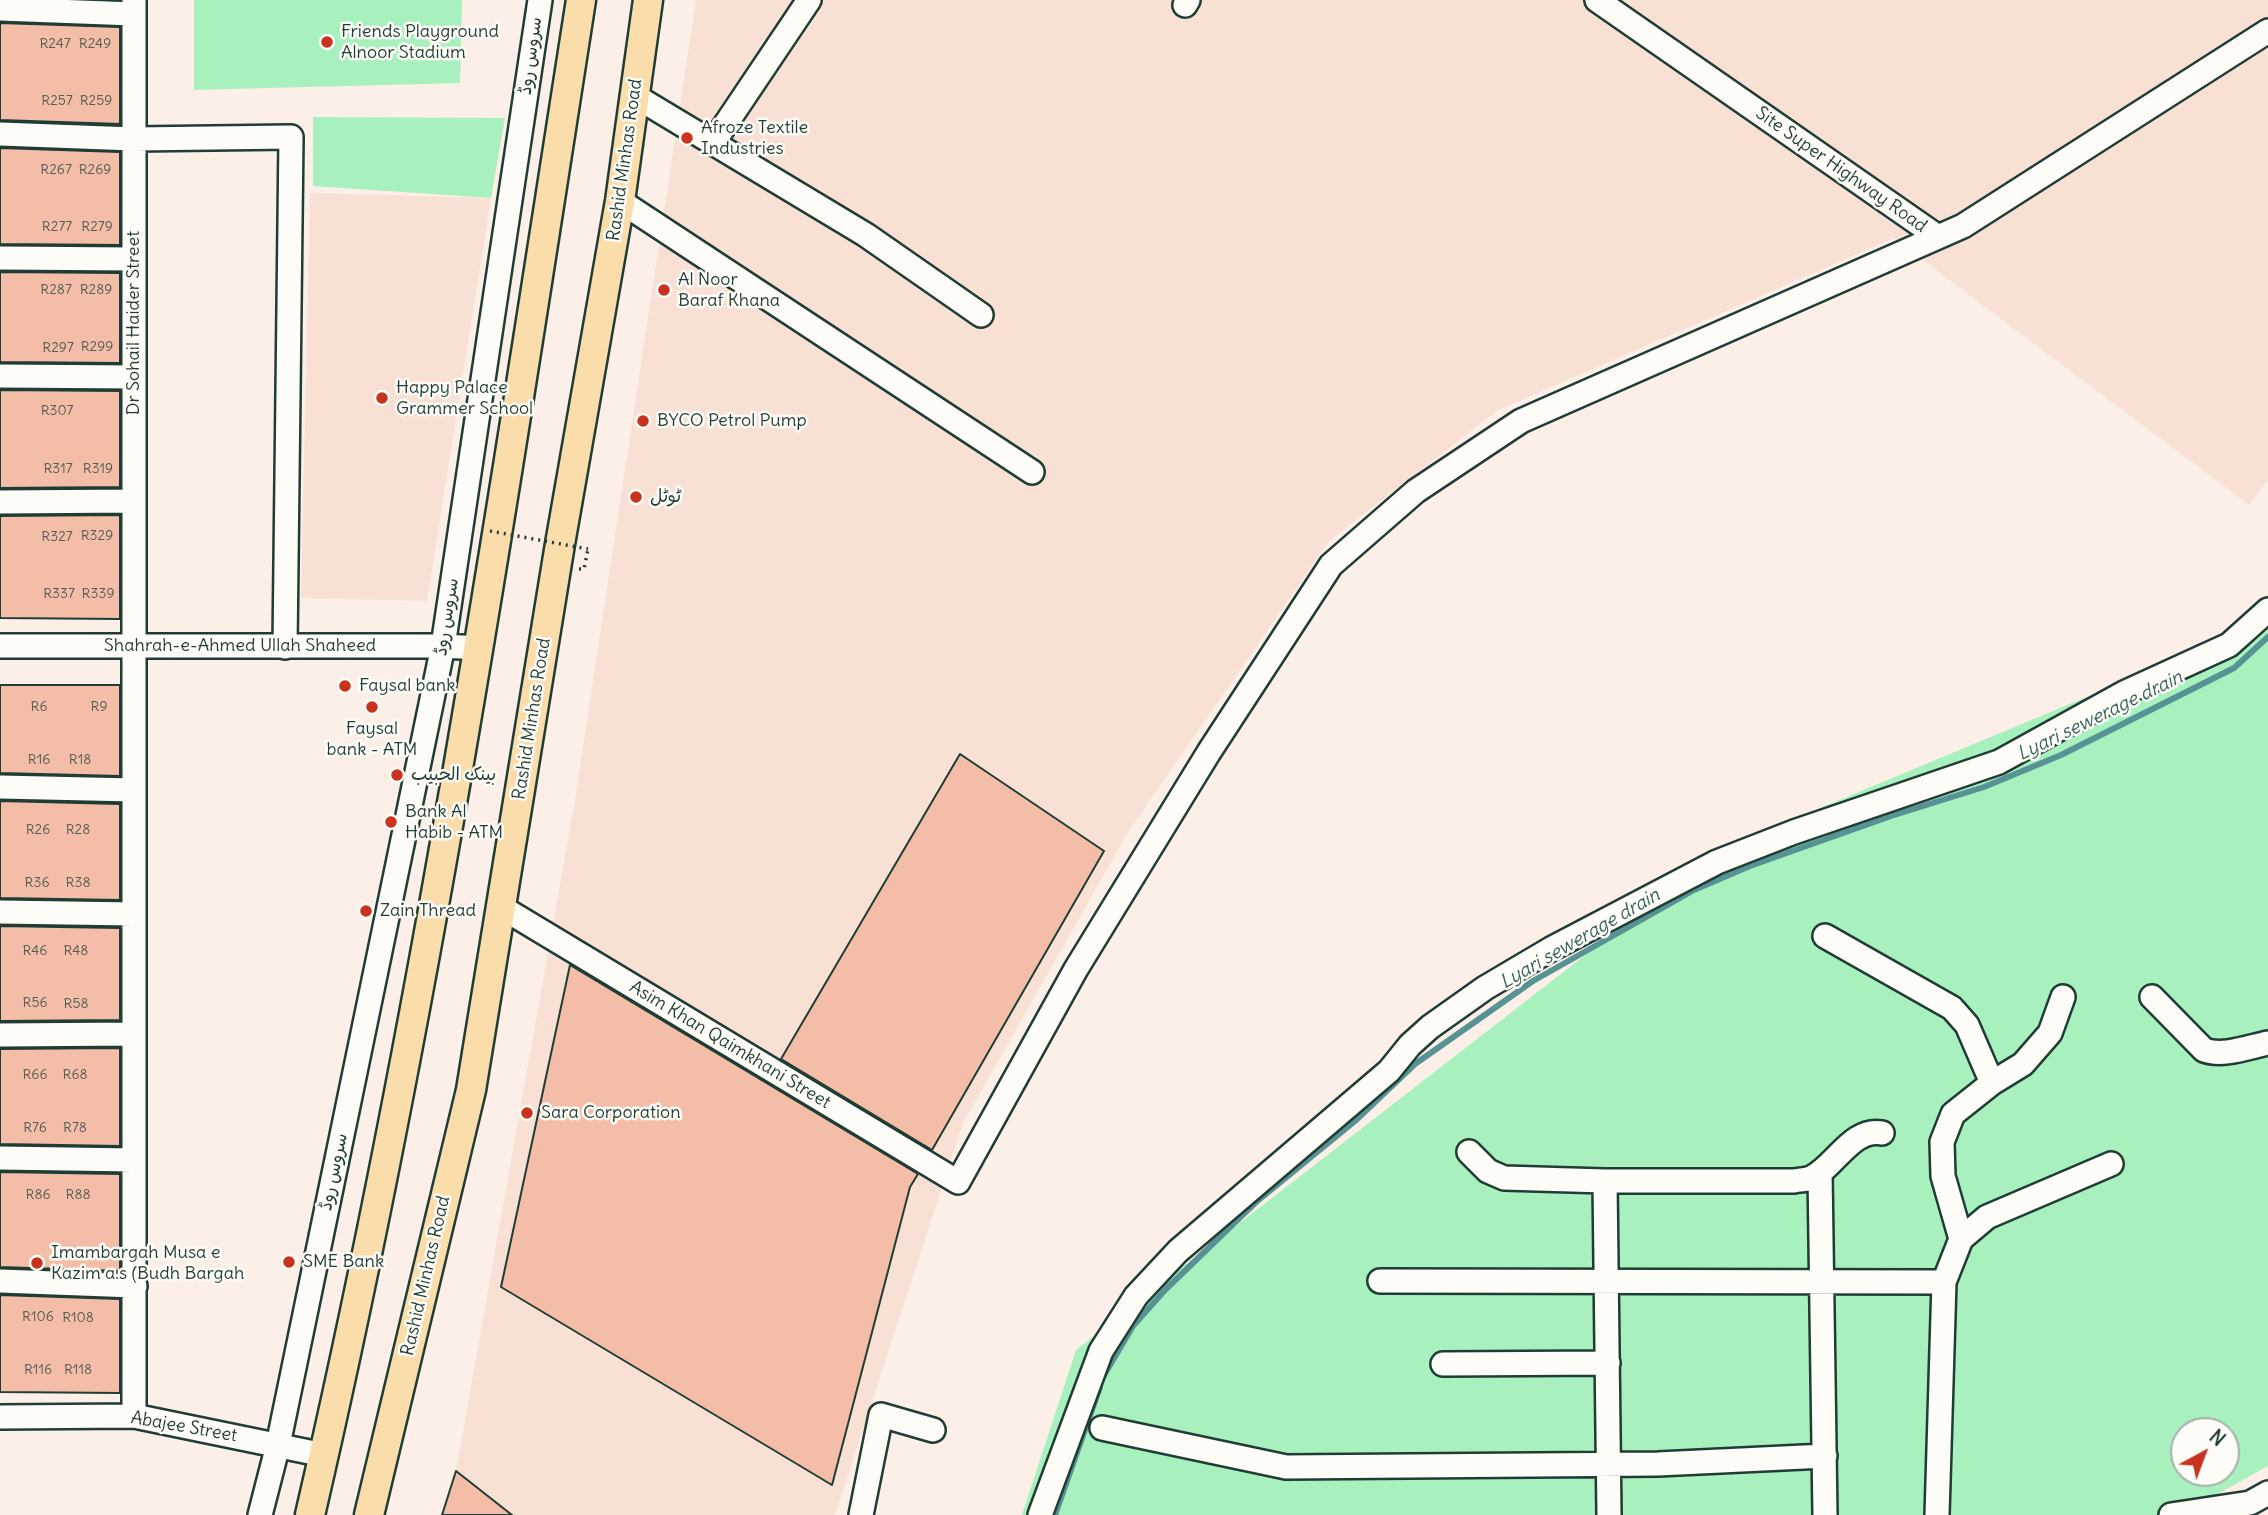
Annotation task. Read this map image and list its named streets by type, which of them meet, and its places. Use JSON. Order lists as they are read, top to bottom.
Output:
{
  "streets": {
    "main road": ["Rashid Minhas Road"],
    "street": [
      "سروس روڈ",
      "Site Super Highway Road",
      "Dr Sohail Haider Street",
      "Shahrah-e-Ahmed Ullah Shaheed",
      "Asim Khan Qaimkhani Street",
      "Abajee Street"
    ]
  },
  "crossings": [
    ["سروس روڈ", "Shahrah-e-Ahmed Ullah Shaheed"],
    ["سروس روڈ", "Abajee Street"],
    ["Rashid Minhas Road", "Asim Khan Qaimkhani Street"],
    ["Site Super Highway Road", "Asim Khan Qaimkhani Street"],
    ["Dr Sohail Haider Street", "Shahrah-e-Ahmed Ullah Shaheed"],
    ["Dr Sohail Haider Street", "Abajee Street"]
  ],
  "water": ["Lyari sewerage drain"],
  "places": [
    "Friends Playground Alnoor Stadium",
    "Afroze Textile Industries",
    "Al Noor Baraf Khana",
    "Happy Palace Grammer School",
    "BYCO Petrol Pump",
    "ٹوٹل",
    "Faysal bank",
    "Faysal bank - ATM",
    "بينک الحبيب",
    "Bank Al Habib - ATM",
    "Zain Thread",
    "Sara Corporation",
    "SME Bank",
    "Imambargah Musa e Kazim a.s (Budh Bargah"
  ],
  "house_numbers": [
    "R247",
    "R249",
    "R257",
    "R259",
    "R267",
    "R269",
    "R277",
    "R279",
    "R287",
    "R289",
    "R299",
    "R297",
    "R307",
    "R317",
    "R319",
    "R329",
    "R327",
    "R337",
    "R339",
    "R6",
    "R9",
    "R16",
    "R18",
    "R26",
    "R28",
    "R36",
    "R38",
    "R46",
    "R48",
    "R56",
    "R58",
    "R66",
    "R68",
    "R76",
    "R78",
    "R86",
    "R88",
    "R106",
    "R108",
    "R116",
    "R118"
  ],
  "north": "top right"
}
